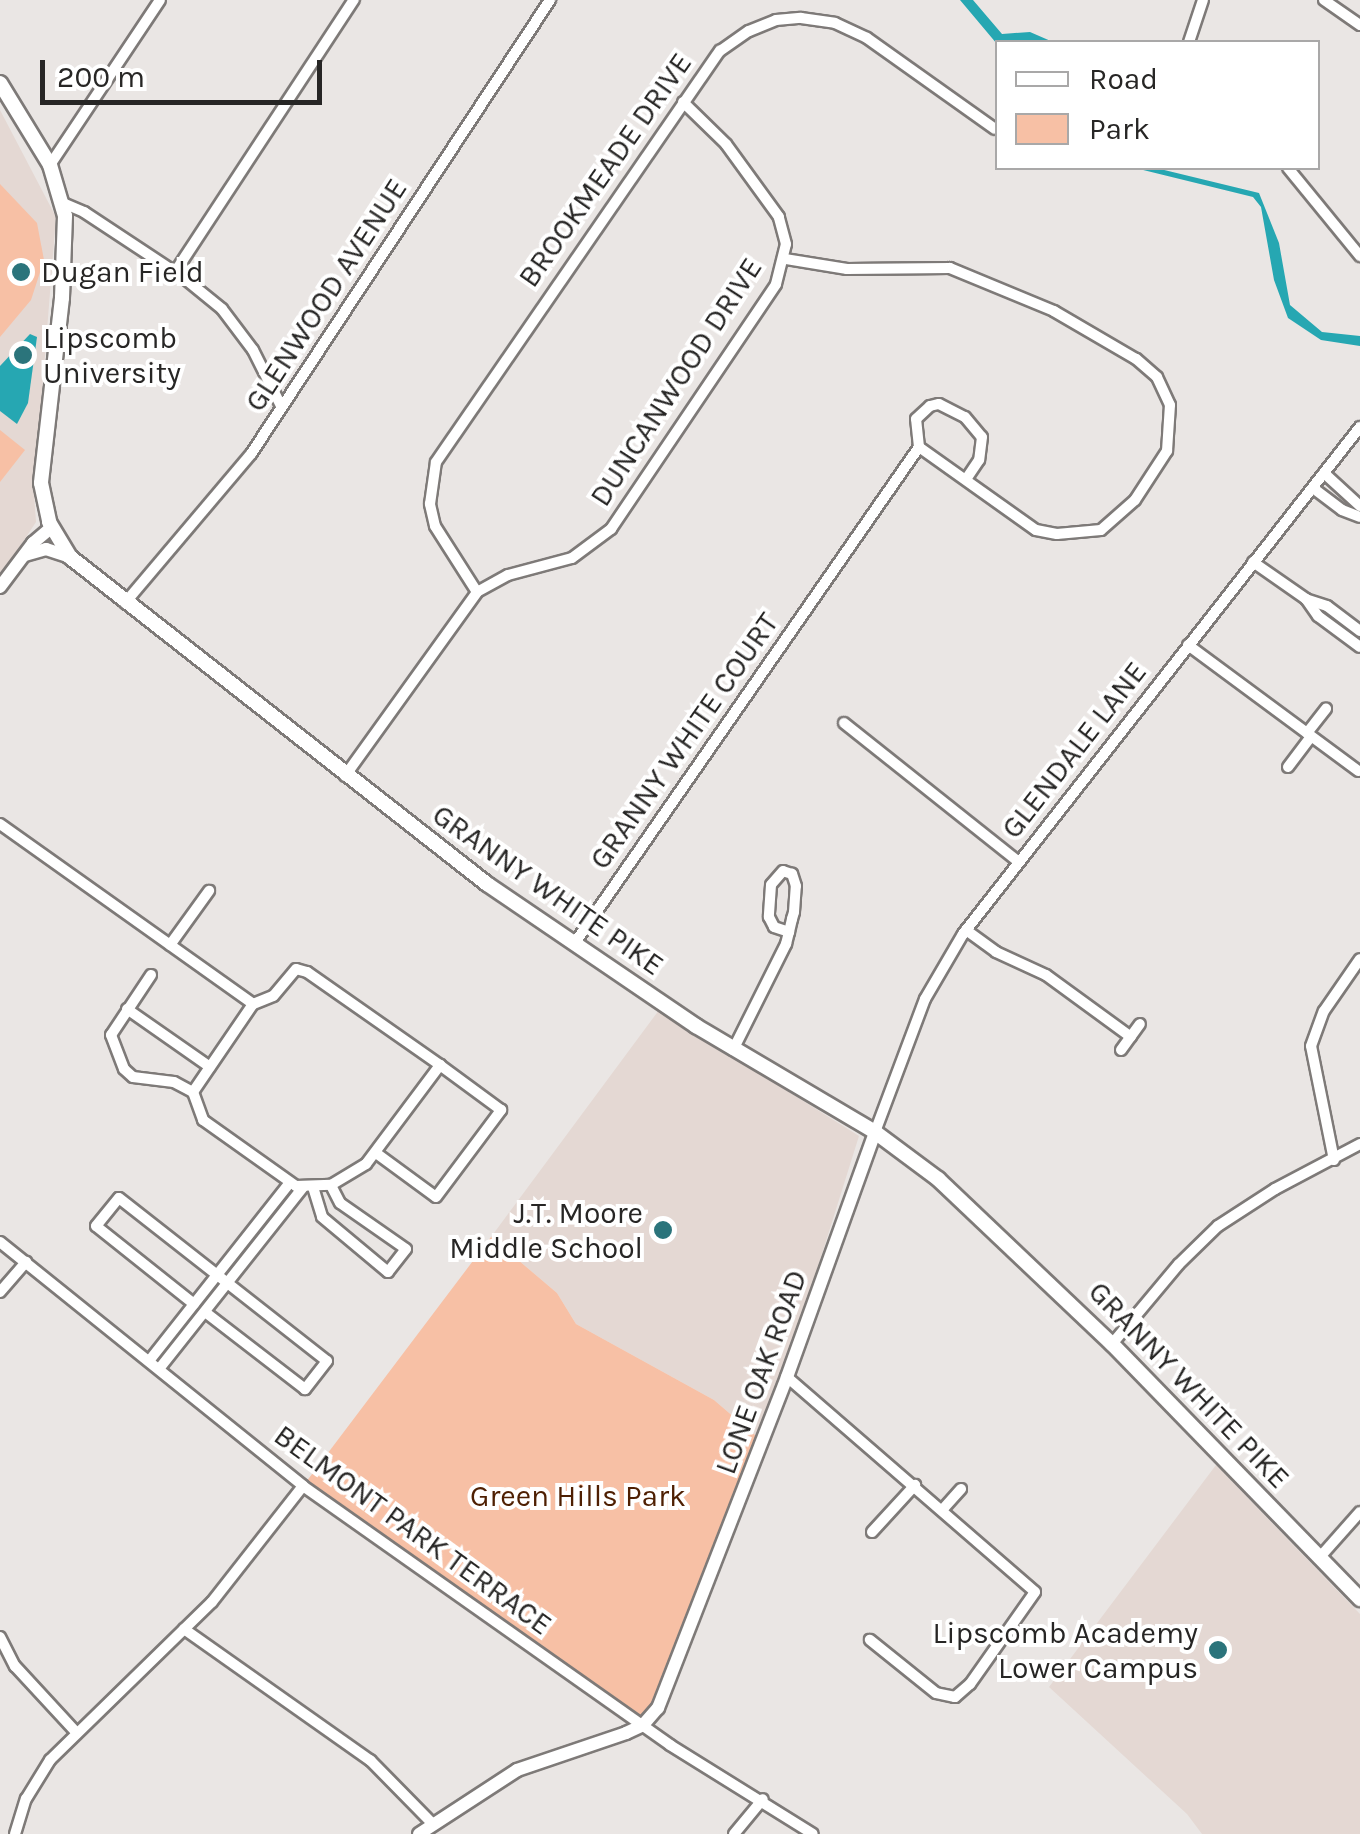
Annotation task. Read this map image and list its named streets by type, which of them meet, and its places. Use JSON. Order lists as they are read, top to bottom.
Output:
{
  "streets": {
    "main road": ["GRANNY WHITE PIKE"],
    "street": [
      "BROOKMEADE DRIVE",
      "GLENWOOD AVENUE",
      "DUNCANWOOD DRIVE",
      "GRANNY WHITE COURT",
      "GLENDALE LANE",
      "LONE OAK ROAD",
      "BELMONT PARK TERRACE"
    ]
  },
  "crossings": [
    ["BROOKMEADE DRIVE", "DUNCANWOOD DRIVE"],
    ["GLENWOOD AVENUE", "GRANNY WHITE PIKE"],
    ["DUNCANWOOD DRIVE", "GRANNY WHITE PIKE"],
    ["GRANNY WHITE COURT", "GRANNY WHITE PIKE"],
    ["GLENDALE LANE", "GRANNY WHITE PIKE"],
    ["GLENDALE LANE", "LONE OAK ROAD"],
    ["GRANNY WHITE PIKE", "LONE OAK ROAD"],
    ["LONE OAK ROAD", "BELMONT PARK TERRACE"]
  ],
  "parks": ["Green Hills Park"],
  "places": [
    "Dugan Field",
    "Lipscomb University",
    "J.T. Moore Middle School",
    "Lipscomb Academy Lower Campus"
  ],
  "legend": ["Road", "Park"],
  "scale_bar": "200 m"
}
